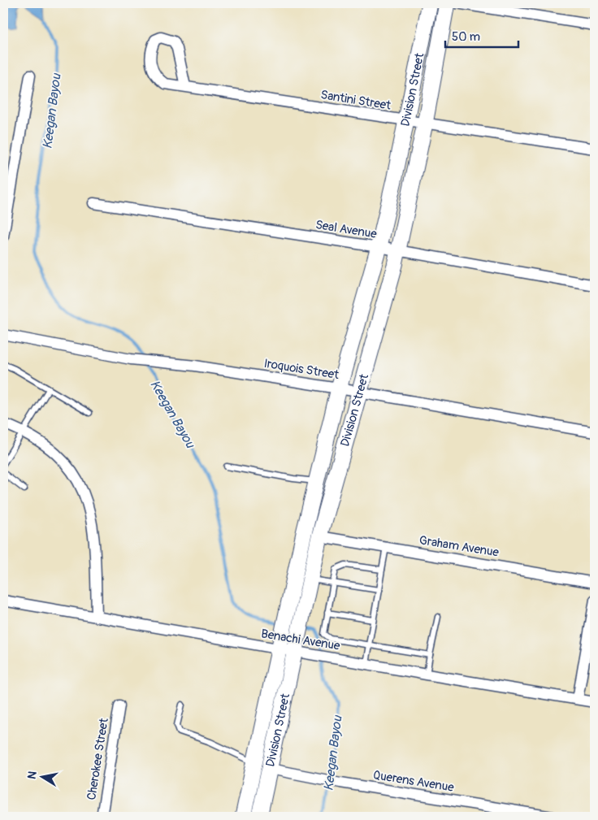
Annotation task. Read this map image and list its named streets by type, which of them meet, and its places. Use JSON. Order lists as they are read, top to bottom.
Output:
{
  "streets": {
    "main road": ["Division Street"],
    "street": [
      "Santini Street",
      "Seal Avenue",
      "Iroquois Street",
      "Graham Avenue",
      "Benachi Avenue",
      "Cherokee Street",
      "Querens Avenue"
    ]
  },
  "crossings": [
    ["Division Street", "Santini Street"],
    ["Division Street", "Seal Avenue"],
    ["Division Street", "Iroquois Street"],
    ["Division Street", "Graham Avenue"],
    ["Division Street", "Benachi Avenue"],
    ["Division Street", "Querens Avenue"]
  ],
  "water": ["Keegan Bayou"],
  "scale_bar": "50 m",
  "north": "left"
}
